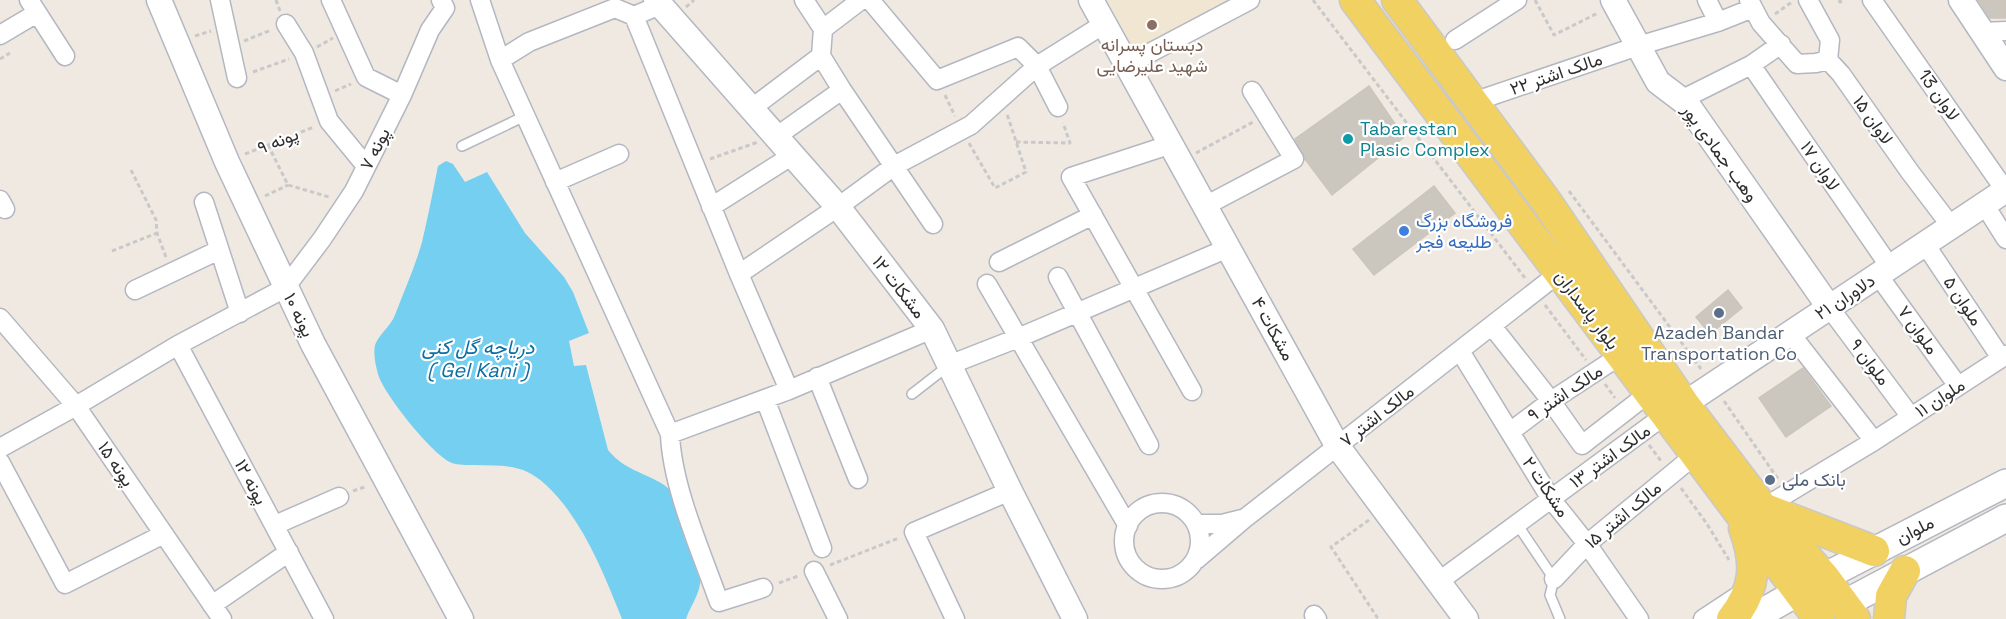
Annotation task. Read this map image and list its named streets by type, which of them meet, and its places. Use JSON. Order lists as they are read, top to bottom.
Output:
{
  "streets": {
    "main road": ["بلوار پاسداران", "ملوان"],
    "street": [
      "مالک اشتر ۲۲",
      "لاوان 13",
      "لاوان ۱۵",
      "پونه ۷",
      "وهب جمادی پور",
      "لاوان ۱۷",
      "مشکات ۱۲",
      "دلاوران ۲۱",
      "ملوان ۵",
      "پونه ۱۰",
      "مشکات ۴",
      "ملوان ۷",
      "ملوان ۹",
      "مالک اشتر ۹",
      "ملوان ۱۱",
      "مالک اشتر ۷",
      "مالک اشتر ۱۳",
      "پونه ۱۵",
      "پونه ۱۲",
      "مشکات ۲",
      "مالک اشتر ۱۵"
    ],
    "path": ["پونه ۹"]
  },
  "crossings": [
    ["مالک اشتر ۲۲", "وهب جمادی پور"],
    ["مالک اشتر ۲۲", "بلوار پاسداران"],
    ["لاوان 13", "دلاوران ۲۱"],
    ["لاوان ۱۵", "دلاوران ۲۱"],
    ["پونه ۹", "پونه ۱۰"],
    ["پونه ۷", "پونه ۱۰"],
    ["وهب جمادی پور", "دلاوران ۲۱"],
    ["وهب جمادی پور", "ملوان ۹"],
    ["لاوان ۱۷", "دلاوران ۲۱"],
    ["لاوان ۱۷", "ملوان ۷"],
    ["دلاوران ۲۱", "ملوان ۵"],
    ["دلاوران ۲۱", "بلوار پاسداران"],
    ["دلاوران ۲۱", "ملوان ۷"],
    ["دلاوران ۲۱", "ملوان ۹"],
    ["دلاوران ۲۱", "مالک اشتر ۱۳"],
    ["ملوان ۵", "ملوان ۱۱"],
    ["بلوار پاسداران", "مالک اشتر ۹"],
    ["بلوار پاسداران", "ملوان ۱۱"],
    ["بلوار پاسداران", "مالک اشتر ۷"],
    ["بلوار پاسداران", "مالک اشتر ۱۳"],
    ["بلوار پاسداران", "مالک اشتر ۱۵"],
    ["بلوار پاسداران", "ملوان"],
    ["مشکات ۴", "مالک اشتر ۷"],
    ["مشکات ۴", "مالک اشتر ۱۳"],
    ["ملوان ۷", "ملوان ۱۱"],
    ["ملوان ۹", "ملوان ۱۱"],
    ["مالک اشتر ۹", "مشکات ۲"],
    ["مالک اشتر ۷", "مشکات ۲"],
    ["مالک اشتر ۱۳", "مشکات ۲"],
    ["مشکات ۲", "مالک اشتر ۱۵"]
  ],
  "water": ["دریاچه گل کنی ( Gel Kani )"],
  "places": [
    "دبستان پسرانه شهید علیرضایی",
    "Tabarestan Plasic Complex",
    "فروشگاه بزرگ طلیعه فجر",
    "Azadeh Bandar Transportation Co",
    "بانک ملی"
  ]
}
